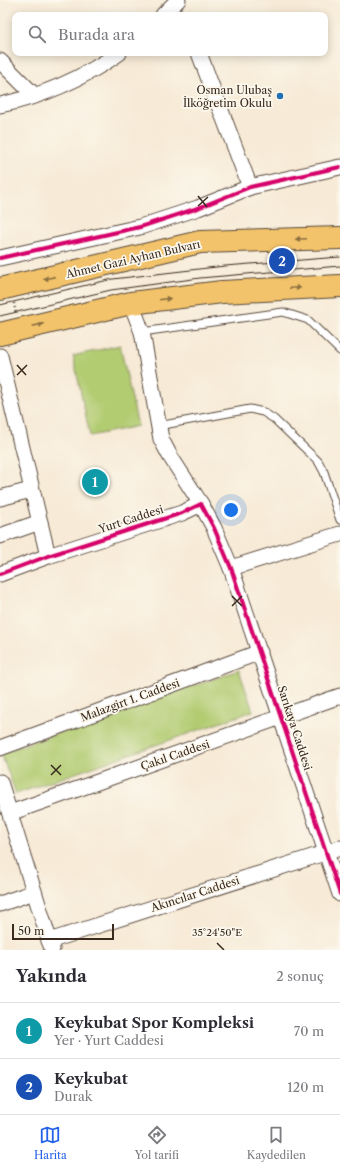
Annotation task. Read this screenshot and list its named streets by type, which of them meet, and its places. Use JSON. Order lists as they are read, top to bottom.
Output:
{
  "streets": {
    "main road": ["Ahmet Gazi Ayhan Bulvarı"],
    "street": [
      "Yurt Caddesi",
      "Malazgirt 1. Caddesi",
      "Sarıkaya Caddesi",
      "Çakıl Caddesi",
      "Akıncılar Caddesi"
    ]
  },
  "crossings": [
    ["Malazgirt 1. Caddesi", "Sarıkaya Caddesi"],
    ["Sarıkaya Caddesi", "Çakıl Caddesi"],
    ["Sarıkaya Caddesi", "Akıncılar Caddesi"]
  ],
  "places": ["Osman Ulubaş İlköğretim Okulu"],
  "scale_bar": "50 m",
  "page": {
    "search": "Burada ara",
    "pins": ["2", "1"],
    "scale": "50 m",
    "heading": ["Yakında", "2 sonuç"],
    "list": [
      {
        "mark": "1",
        "name": "Keykubat Spor Kompleksi",
        "note": "Yer · Yurt Caddesi",
        "value": "70 m"
      },
      {
        "mark": "2",
        "name": "Keykubat",
        "note": "Durak",
        "value": "120 m"
      }
    ],
    "nav": ["Harita", "Yol tarifi", "Kaydedilen"]
  },
  "coordinates": ["35°24'50\"E"]
}
